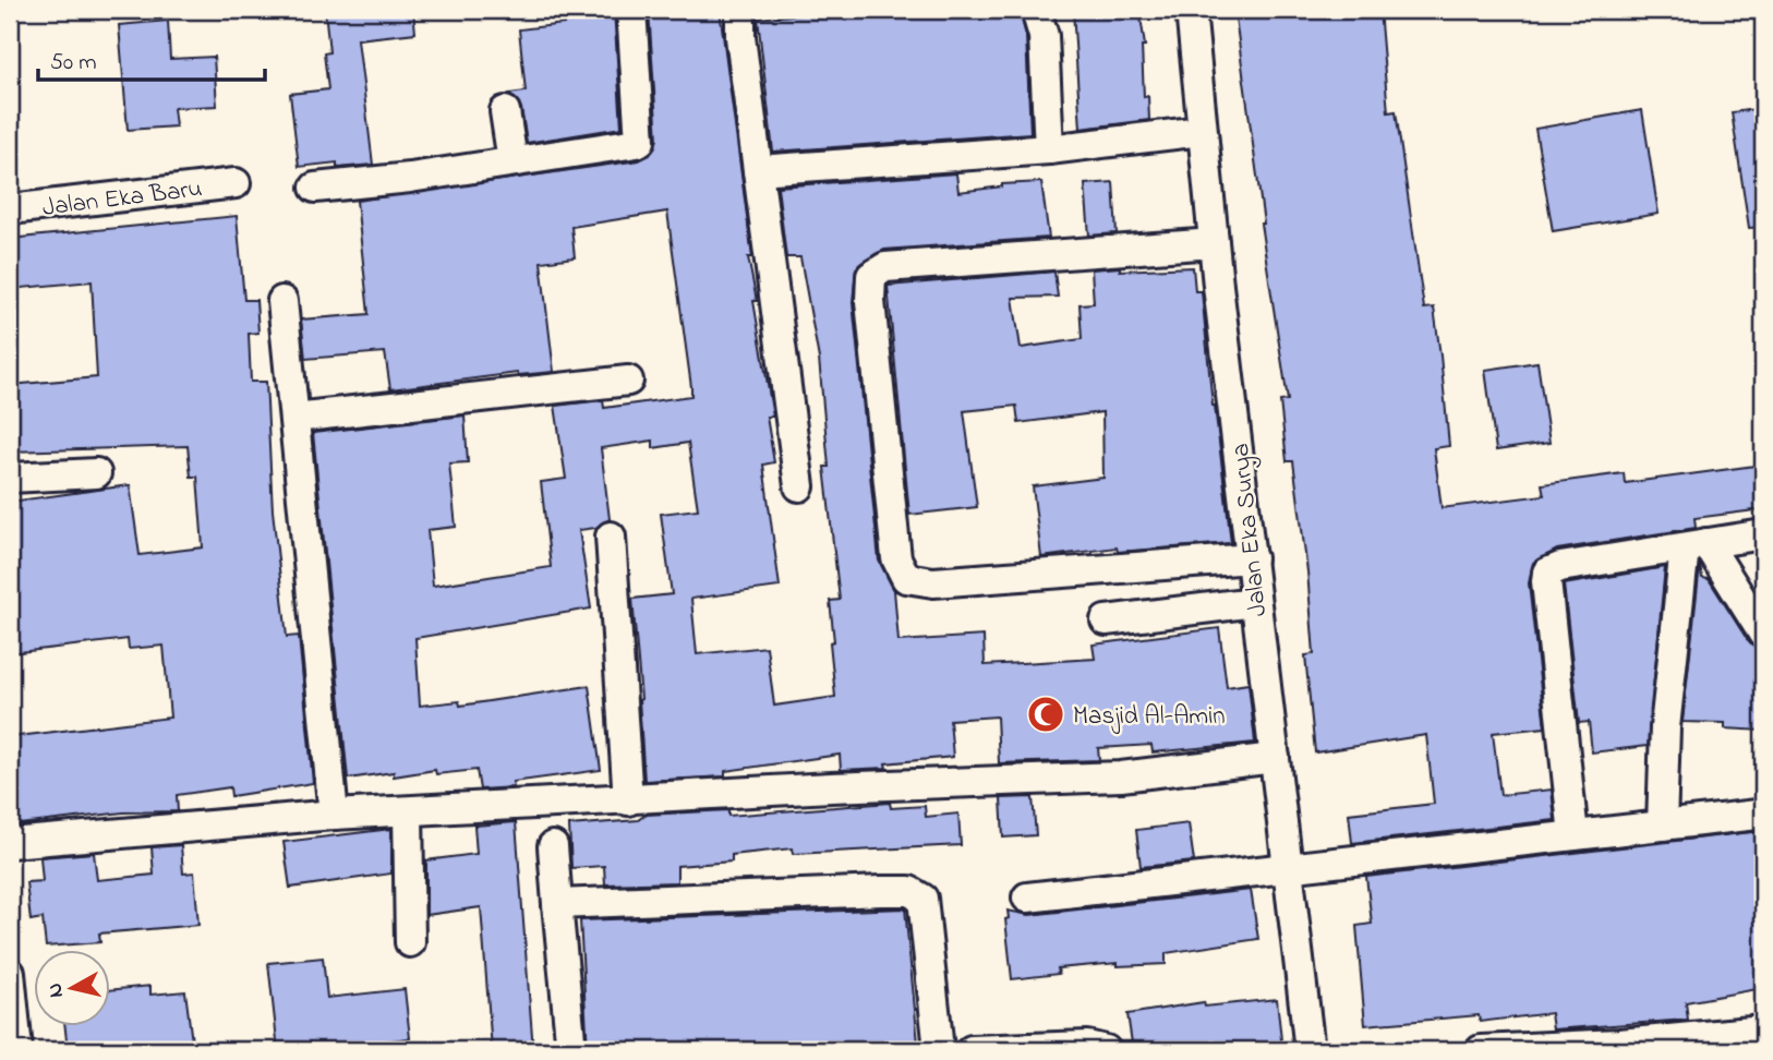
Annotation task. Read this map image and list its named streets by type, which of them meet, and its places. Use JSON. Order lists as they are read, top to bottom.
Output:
{
  "streets": {
    "street": ["Jalan Eka Baru", "Jalan Eka Surya"]
  },
  "places": {
    "mosque": ["Masjid Al-Amin"]
  },
  "scale_bar": "50 m",
  "north": "left"
}
